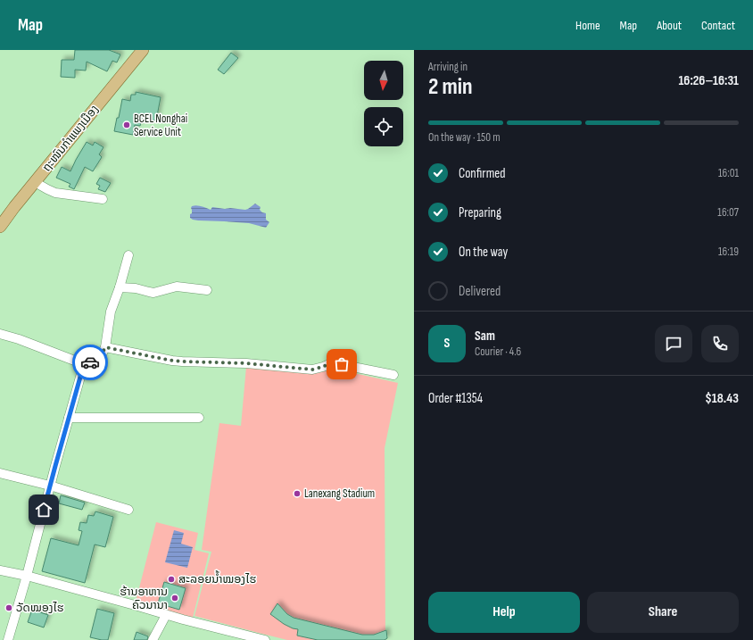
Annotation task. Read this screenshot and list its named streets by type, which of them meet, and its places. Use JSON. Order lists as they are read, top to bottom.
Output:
{
  "streets": {
    "main road": ["ຖະໜົນກຳແພງເມືອງ"]
  },
  "places": [
    "BCEL Nonghai Service Unit",
    "Lanexang Stadium",
    "ສະລອຍນ້ຳໝອງໄຮ",
    "ຮ້ານອາຫານ ຄົວນານາ",
    "ວັດໝອງໄຮ"
  ],
  "north": "bottom",
  "page": {
    "header": "Map",
    "nav": [
      "Home",
      "Map",
      "About",
      "Contact"
    ],
    "heading": ["2 min", "Arriving in", "16:26–16:31"],
    "panel": [
      "Sam",
      "Courier · 4.6",
      "Order #1354",
      "$18.43"
    ],
    "bar": "On the way · 150 m",
    "list": [
      ["Confirmed", "16:01"],
      ["Preparing", "16:07"],
      ["On the way", "16:19"],
      "Delivered"
    ],
    "round": "S",
    "buttons": ["Help", "Share"]
  }
}
